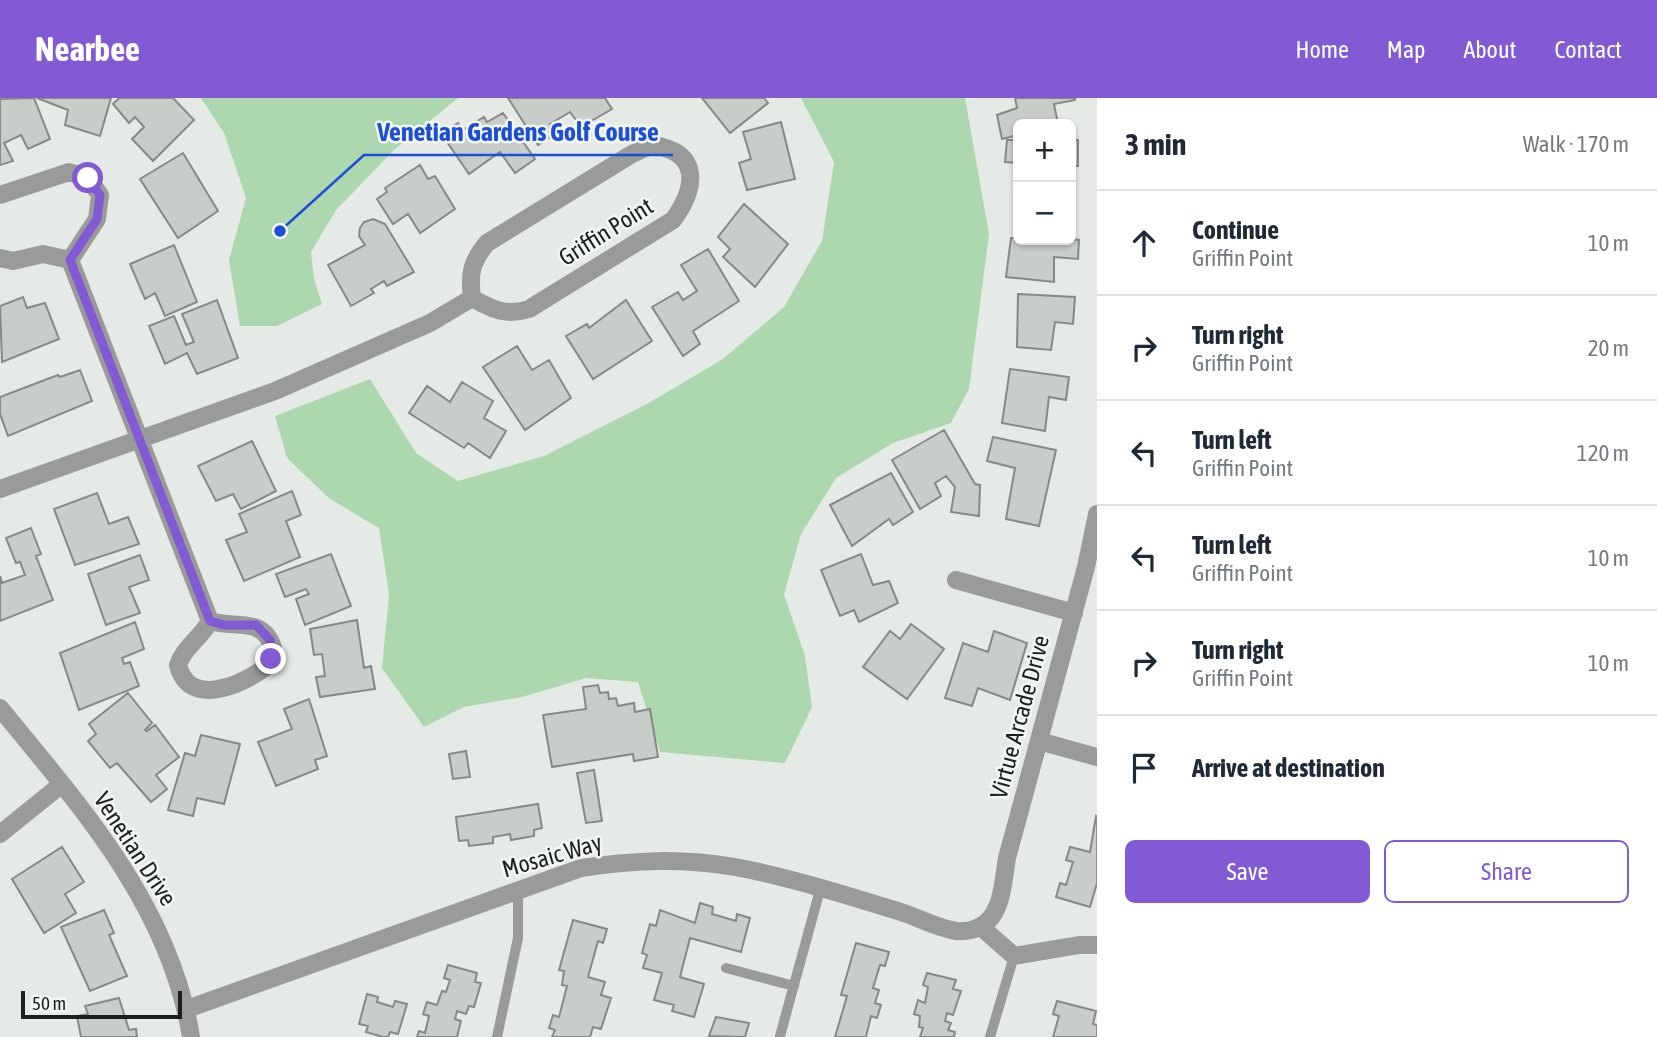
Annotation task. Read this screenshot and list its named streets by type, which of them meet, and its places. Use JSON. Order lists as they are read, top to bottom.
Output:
{
  "streets": {
    "street": [
      "Griffin Point",
      "Virtue Arcade Drive",
      "Venetian Drive",
      "Mosaic Way"
    ]
  },
  "crossings": [
    ["Virtue Arcade Drive", "Mosaic Way"],
    ["Venetian Drive", "Mosaic Way"]
  ],
  "places": ["Venetian Gardens Golf Course"],
  "scale_bar": "50 m",
  "page": {
    "header": "Nearbee",
    "nav": [
      "Home",
      "Map",
      "About",
      "Contact"
    ],
    "heading": ["3 min", "Walk · 170 m"],
    "map_buttons": ["+", "−"],
    "list": [
      ["Continue", "Griffin Point", "10 m"],
      ["Turn right", "Griffin Point", "20 m"],
      ["Turn left", "Griffin Point", "120 m"],
      ["Turn left", "Griffin Point", "10 m"],
      ["Turn right", "Griffin Point", "10 m"],
      "Arrive at destination"
    ],
    "buttons": ["Save", "Share"],
    "scale": "50 m"
  }
}
